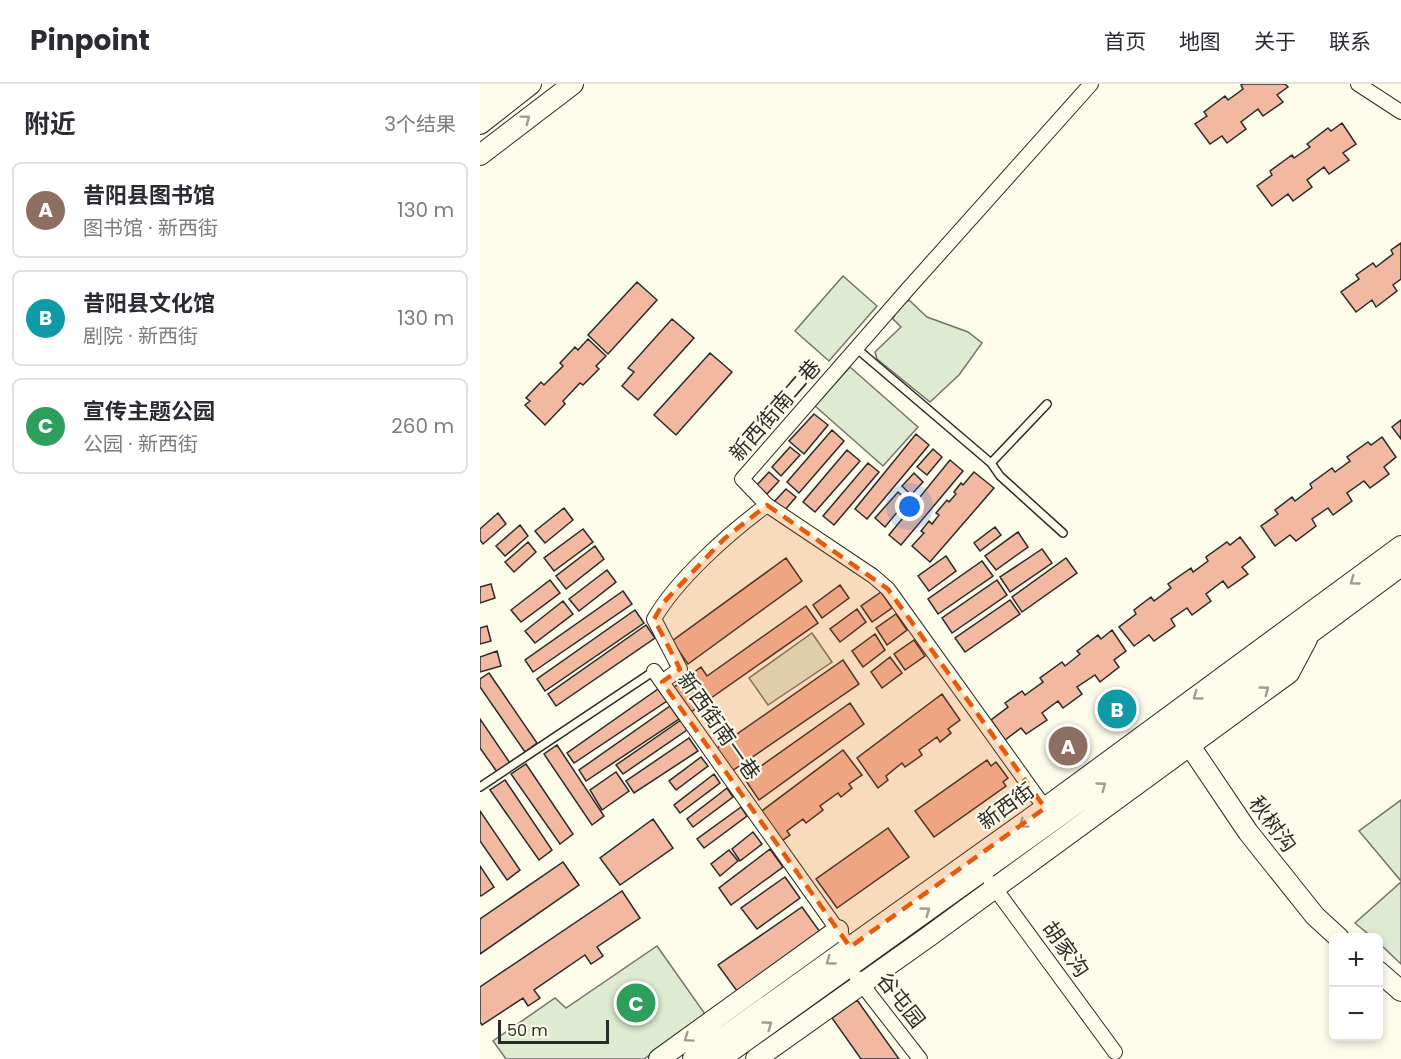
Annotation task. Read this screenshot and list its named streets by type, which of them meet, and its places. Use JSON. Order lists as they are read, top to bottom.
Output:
{
  "streets": {
    "main road": ["新西街", "秋树沟"],
    "street": [
      "新西街南二巷",
      "新西街南一巷",
      "胡家沟",
      "谷屯园"
    ]
  },
  "crossings": [
    ["新西街南二巷", "新西街"],
    ["新西街南一巷", "新西街"],
    ["新西街", "秋树沟"],
    ["新西街", "胡家沟"],
    ["新西街", "谷屯园"]
  ],
  "scale_bar": "50 m",
  "page": {
    "header": "Pinpoint",
    "nav": [
      "首页",
      "地图",
      "关于",
      "联系"
    ],
    "heading": ["附近", "3个结果"],
    "list": [
      {
        "mark": "A",
        "name": "昔阳县图书馆",
        "note": "图书馆 · 新西街",
        "value": "130 m"
      },
      {
        "mark": "B",
        "name": "昔阳县文化馆",
        "note": "剧院 · 新西街",
        "value": "130 m"
      },
      {
        "mark": "C",
        "name": "宣传主题公园",
        "note": "公园 · 新西街",
        "value": "260 m"
      }
    ],
    "pins": ["B", "A", "C"],
    "map_buttons": ["+", "−"],
    "scale": "50 m"
  }
}
